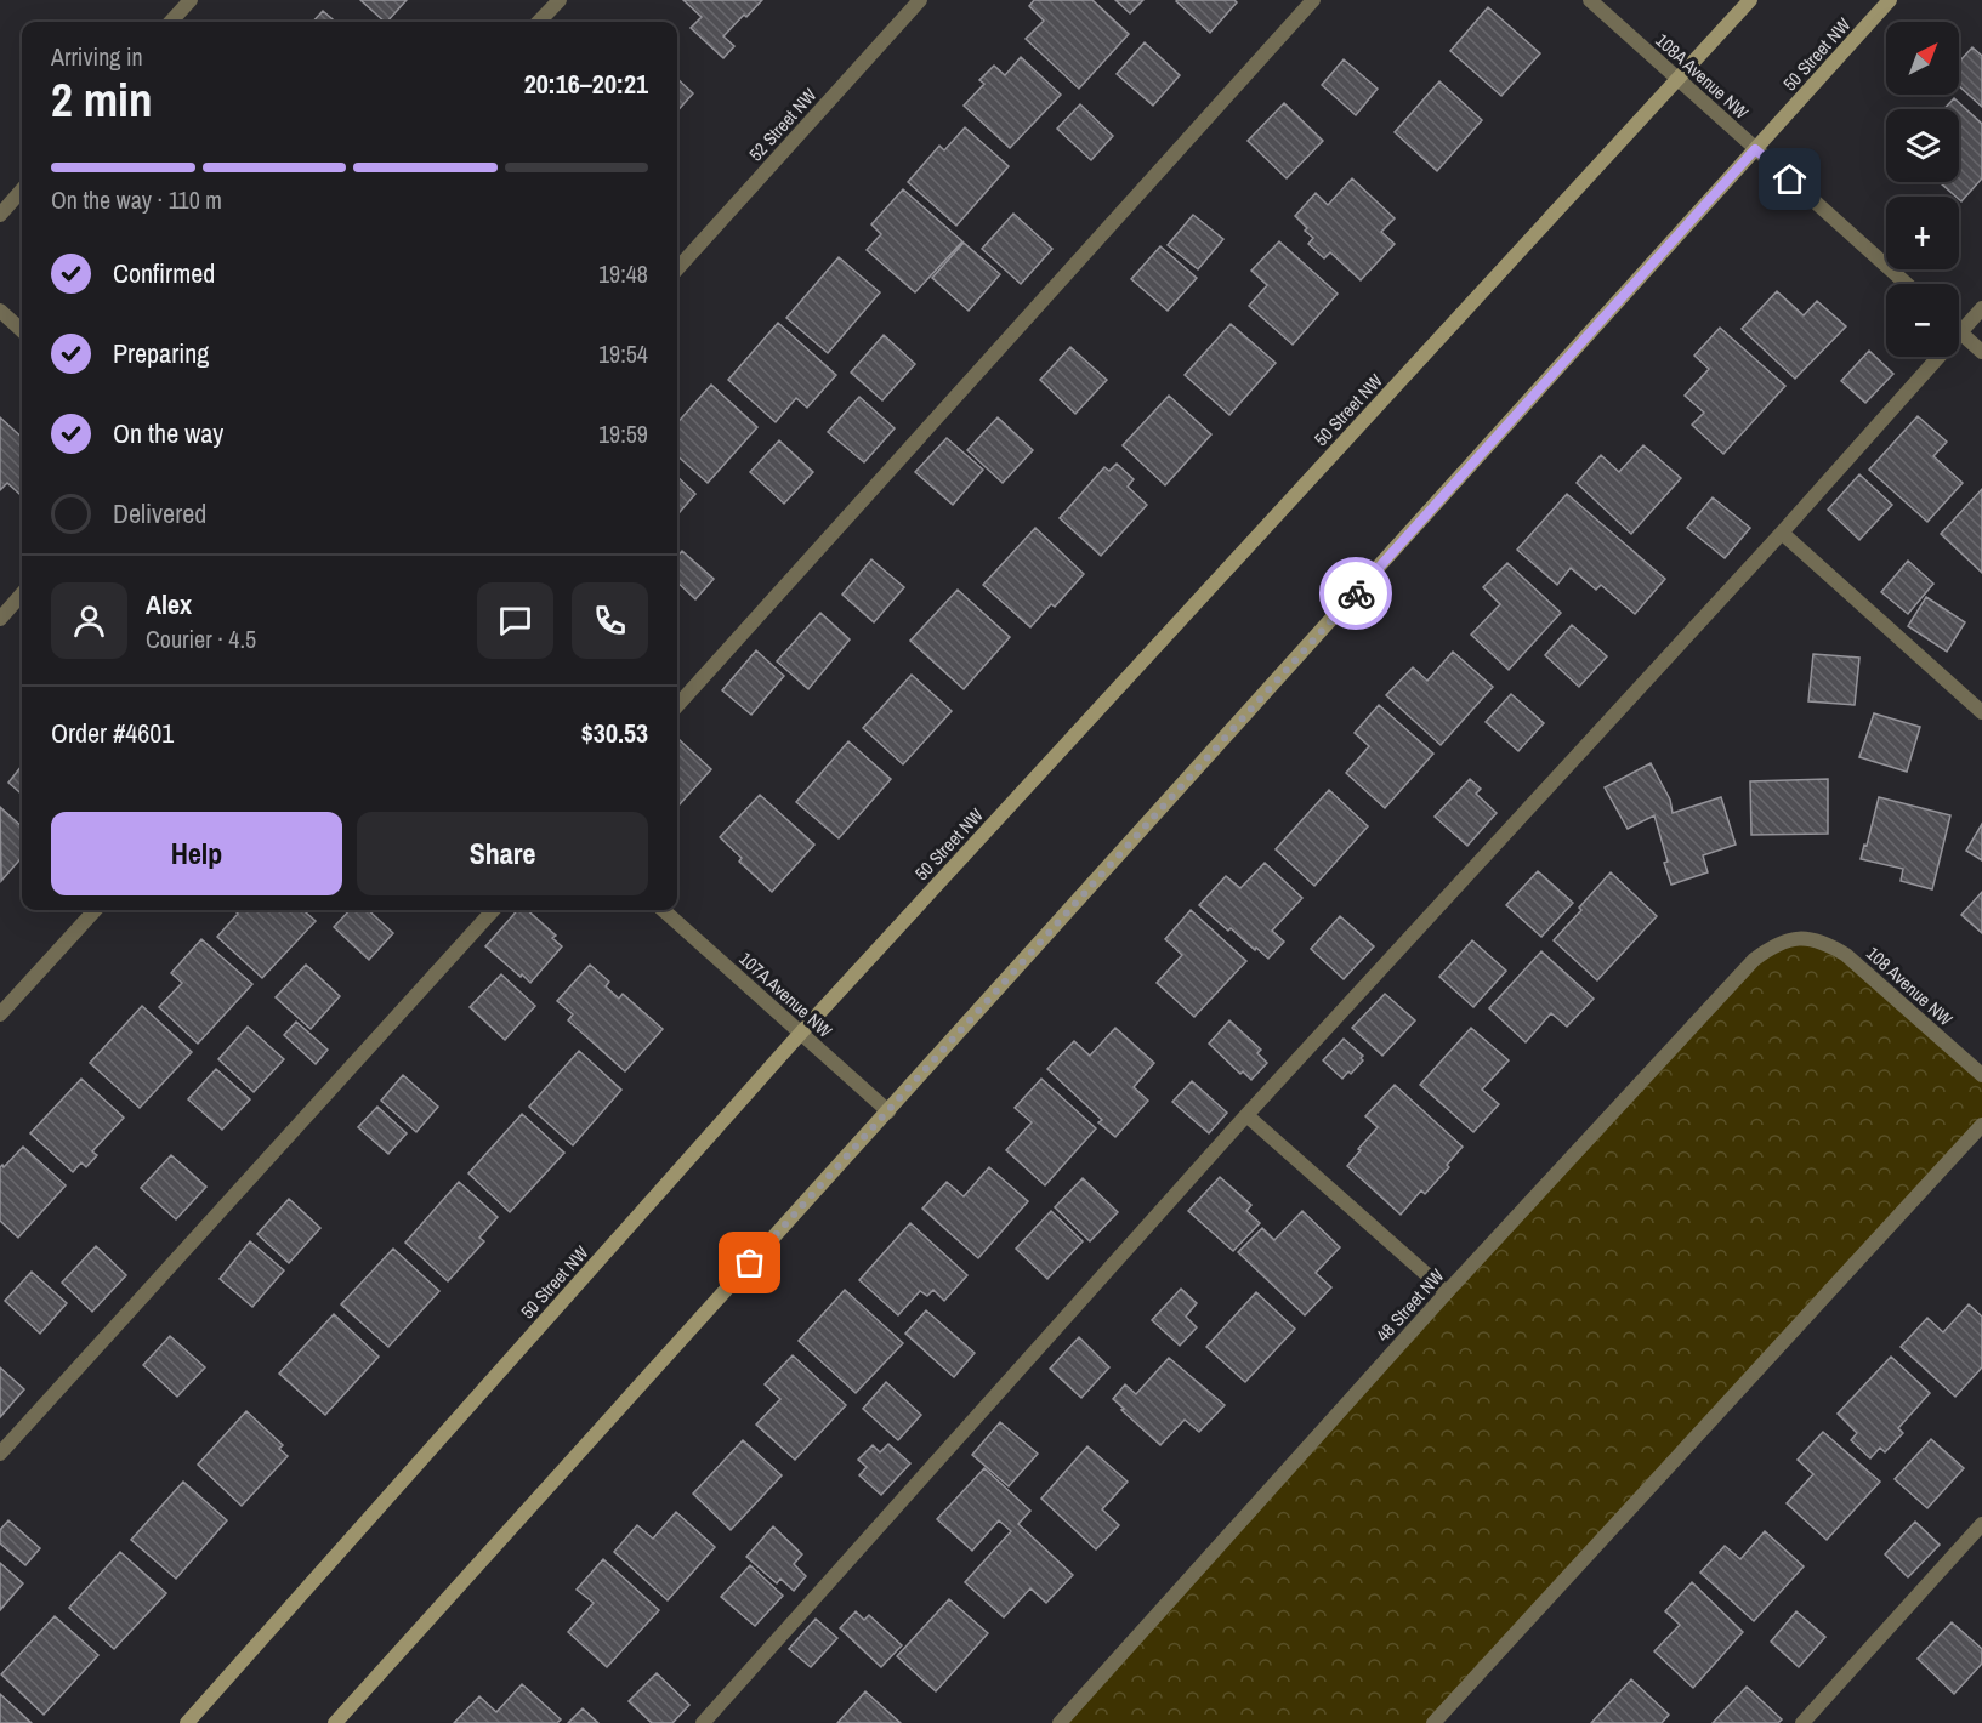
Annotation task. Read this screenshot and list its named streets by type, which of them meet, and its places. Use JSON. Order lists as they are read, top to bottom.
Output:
{
  "streets": {
    "street": [
      "50 Street NW",
      "108A Avenue NW",
      "52 Street NW",
      "108 Avenue NW",
      "107A Avenue NW",
      "48 Street NW"
    ]
  },
  "crossings": [
    ["50 Street NW", "108A Avenue NW"],
    ["50 Street NW", "107A Avenue NW"],
    ["108 Avenue NW", "48 Street NW"]
  ],
  "north": "top right",
  "page": {
    "map_buttons": ["+", "−"],
    "heading": ["2 min", "Arriving in", "20:16–20:21"],
    "panel": [
      "Alex",
      "Courier · 4.5",
      "Order #4601",
      "$30.53"
    ],
    "bar": "On the way · 110 m",
    "list": [
      ["Confirmed", "19:48"],
      ["Preparing", "19:54"],
      ["On the way", "19:59"],
      "Delivered"
    ],
    "buttons": ["Help", "Share"]
  }
}
